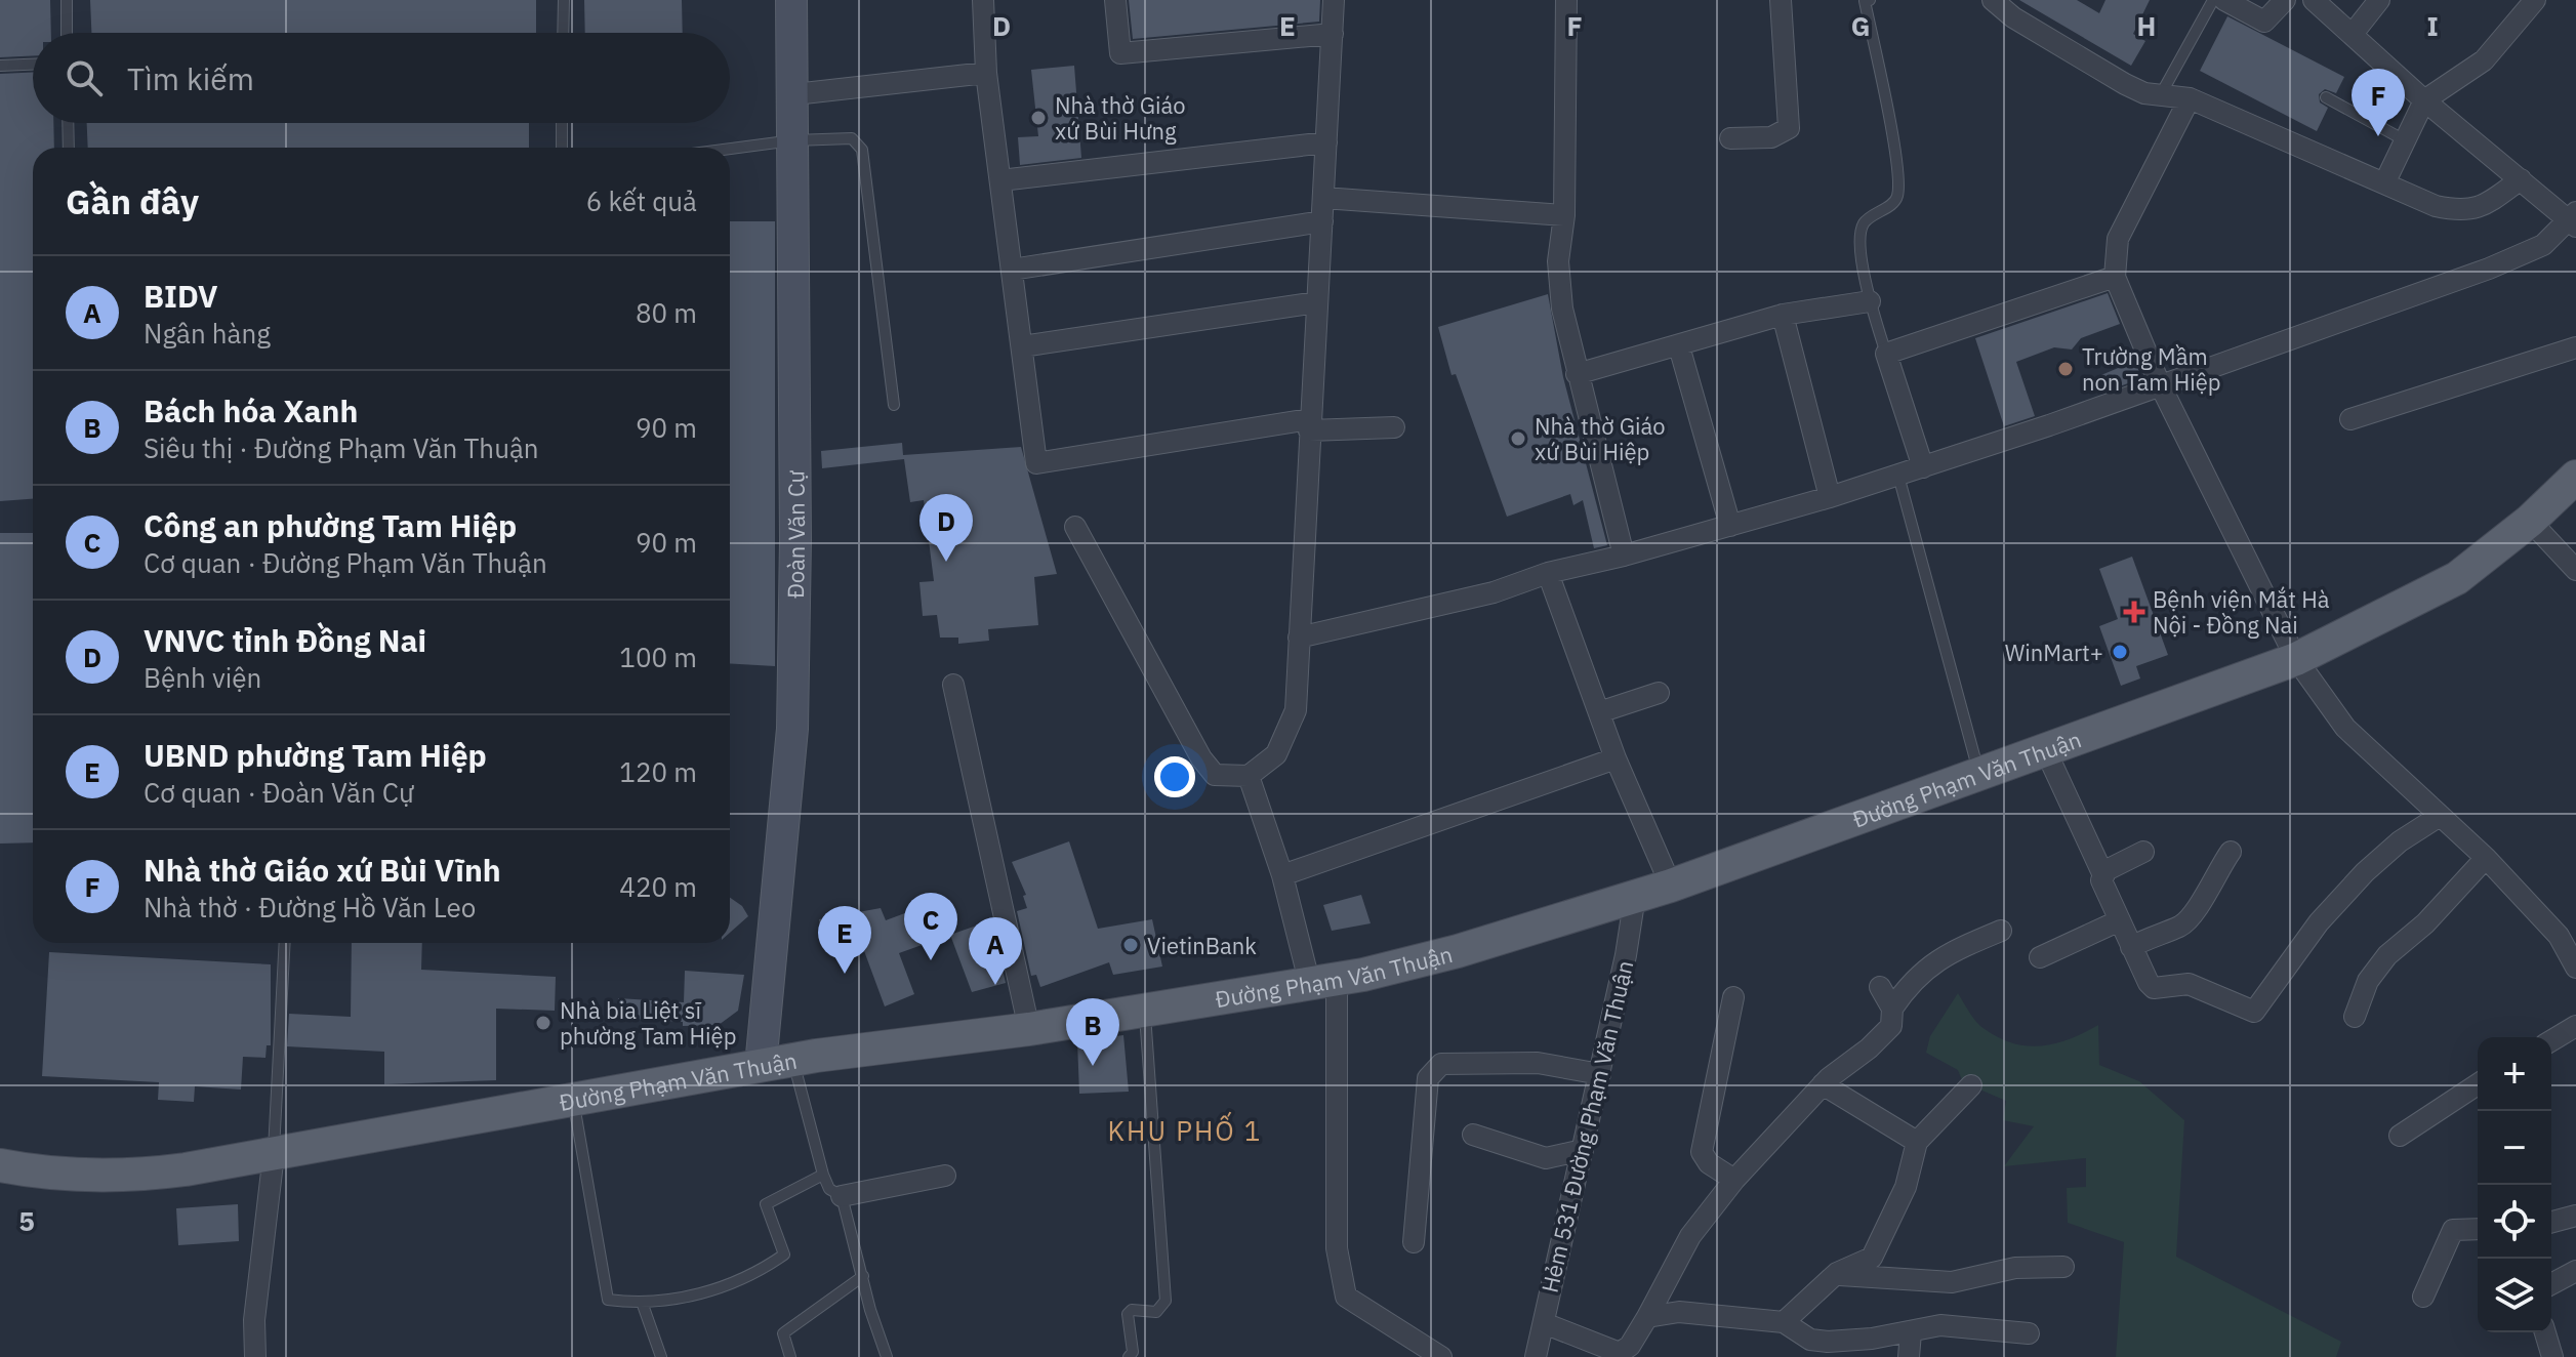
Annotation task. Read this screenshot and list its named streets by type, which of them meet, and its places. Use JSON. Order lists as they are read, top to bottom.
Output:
{
  "streets": {
    "main road": ["Đường Phạm Văn Thuận"],
    "street": ["Đoàn Văn Cự", "Hẻm 531 Đường Phạm Văn Thuận"]
  },
  "crossings": [
    ["Đoàn Văn Cự", "Đường Phạm Văn Thuận"],
    ["Đường Phạm Văn Thuận", "Hẻm 531 Đường Phạm Văn Thuận"]
  ],
  "districts": ["KHU PHỐ 1"],
  "places": {
    "other": [
      "Nhà thờ Giáo xứ Bùi Hưng",
      "Trường Mầm non Tam Hiệp",
      "Nhà thờ Giáo xứ Bùi Hiệp",
      "WinMart+",
      "VietinBank",
      "Nhà bia Liệt sĩ phường Tam Hiệp"
    ],
    "health": ["Bệnh viện Mắt Hà Nội - Đồng Nai"]
  },
  "page": {
    "search": "Tìm kiếm",
    "pins": [
      "F",
      "D",
      "C",
      "E",
      "A",
      "B"
    ],
    "heading": ["Gần đây", "6 kết quả"],
    "list": [
      {
        "mark": "A",
        "name": "BIDV",
        "note": "Ngân hàng",
        "value": "80 m"
      },
      {
        "mark": "B",
        "name": "Bách hóa Xanh",
        "note": "Siêu thị · Đường Phạm Văn Thuận",
        "value": "90 m"
      },
      {
        "mark": "C",
        "name": "Công an phường Tam Hiệp",
        "note": "Cơ quan · Đường Phạm Văn Thuận",
        "value": "90 m"
      },
      {
        "mark": "D",
        "name": "VNVC tỉnh Đồng Nai",
        "note": "Bệnh viện",
        "value": "100 m"
      },
      {
        "mark": "E",
        "name": "UBND phường Tam Hiệp",
        "note": "Cơ quan · Đoàn Văn Cự",
        "value": "120 m"
      },
      {
        "mark": "F",
        "name": "Nhà thờ Giáo xứ Bùi Vĩnh",
        "note": "Nhà thờ · Đường Hồ Văn Leo",
        "value": "420 m"
      }
    ],
    "map_buttons": ["+", "−"]
  },
  "grid": {
    "columns": [
      "D",
      "E",
      "F",
      "G",
      "H",
      "I"
    ],
    "rows": ["5"]
  }
}
